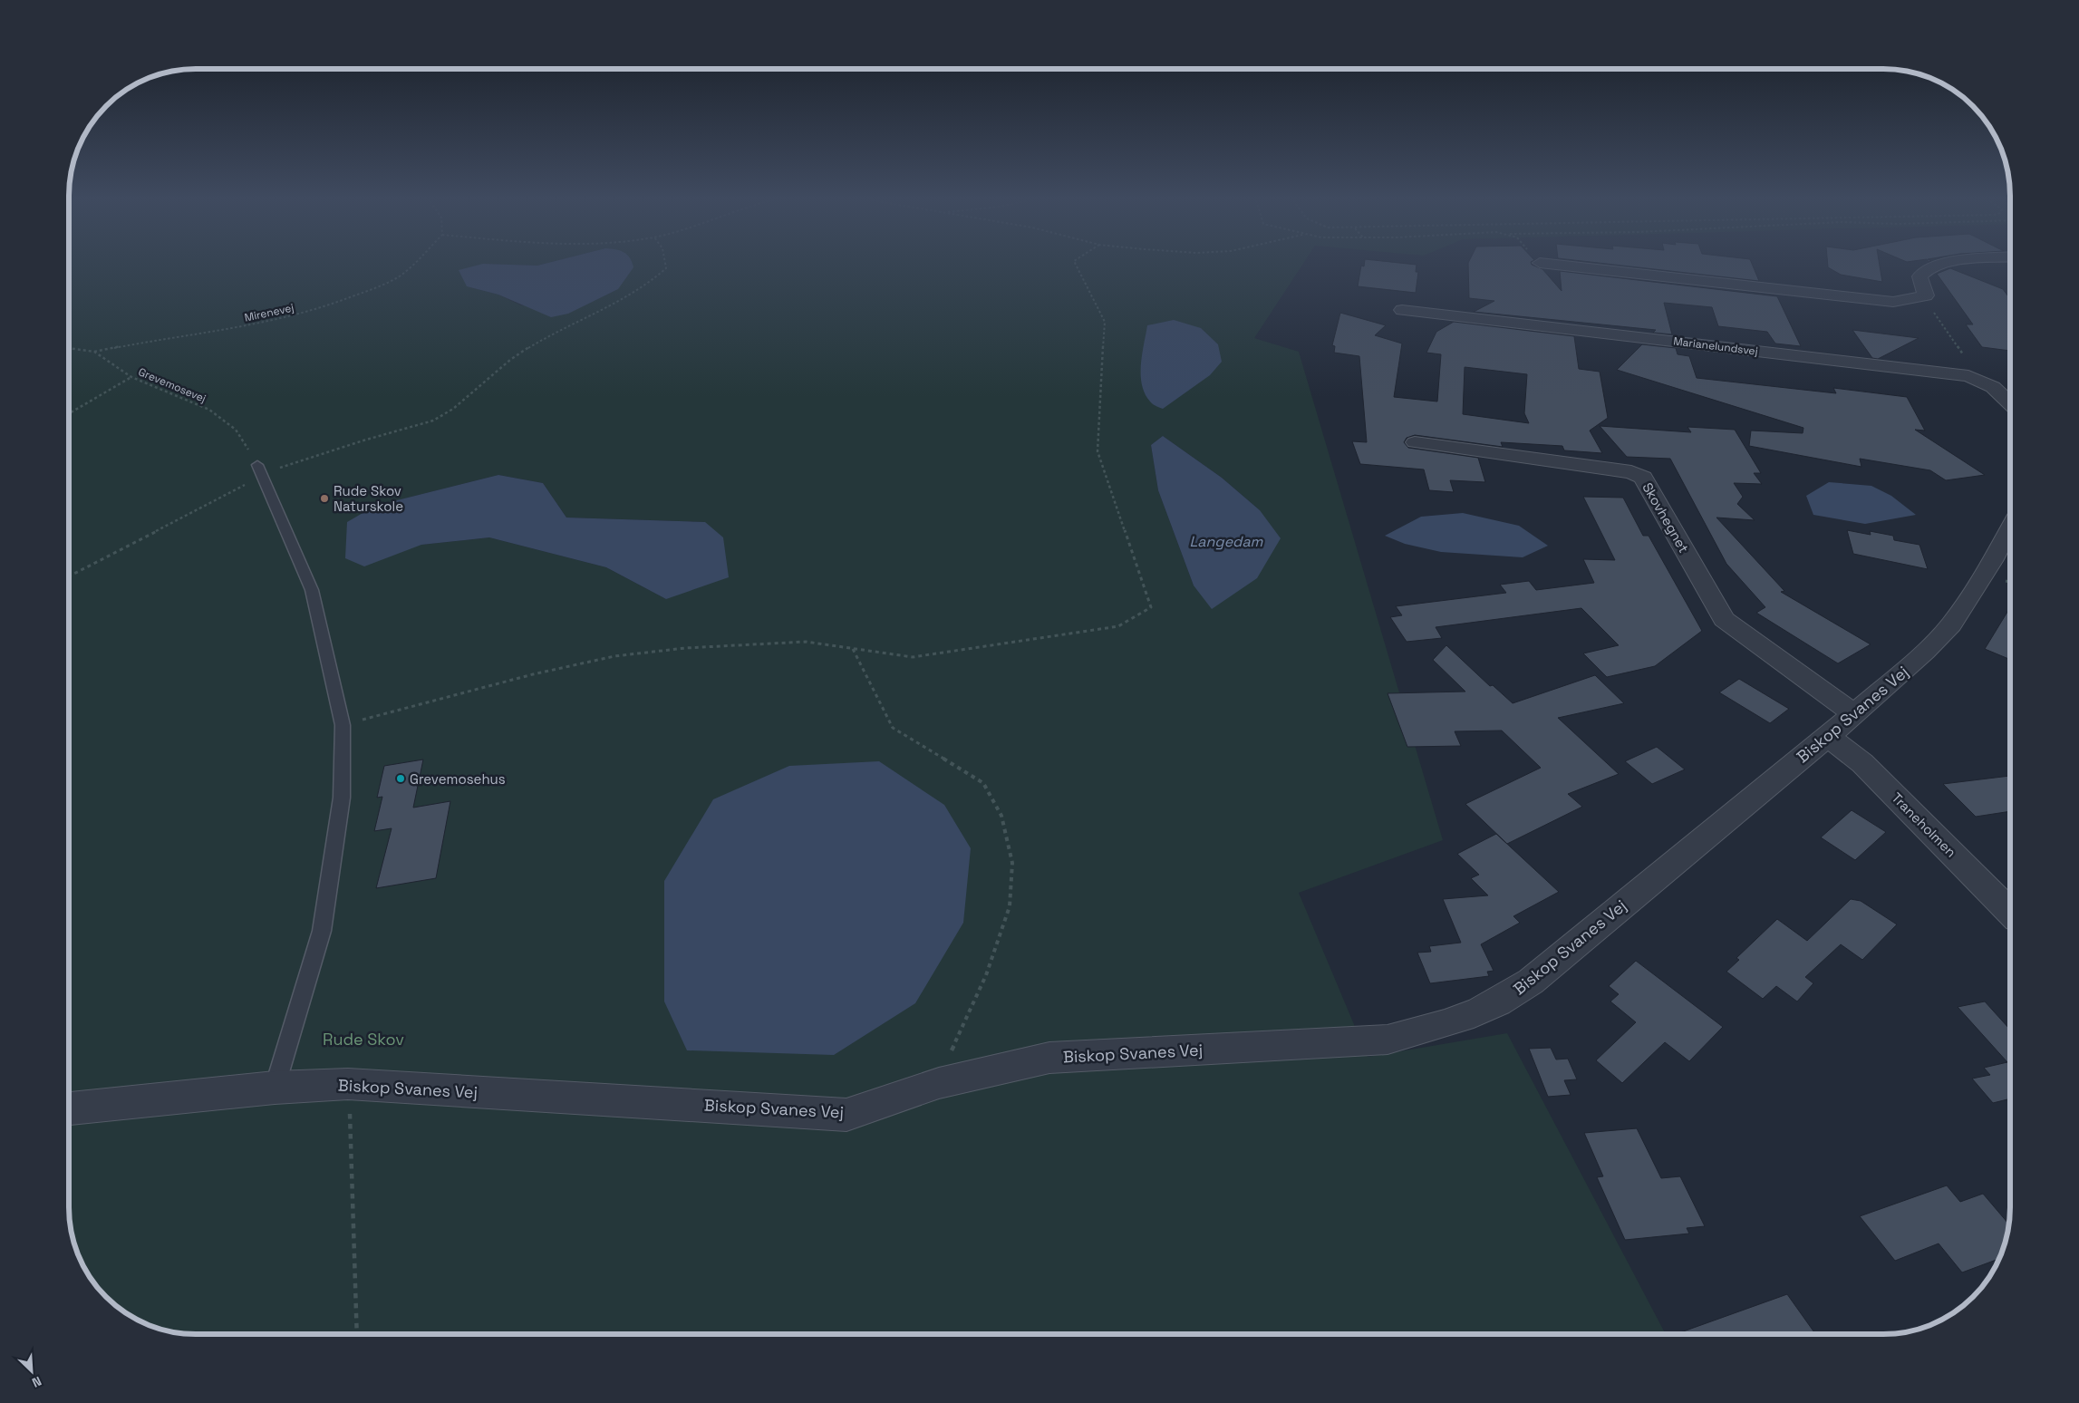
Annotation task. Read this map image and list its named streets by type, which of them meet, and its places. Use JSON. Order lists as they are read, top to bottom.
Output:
{
  "streets": {
    "street": [
      "Marianelundsvej",
      "Skovhegnet",
      "Biskop Svanes Vej",
      "Traneholmen"
    ],
    "path": ["Mirenevej", "Grevemosevej"]
  },
  "crossings": [
    ["Mirenevej", "Grevemosevej"],
    ["Skovhegnet", "Biskop Svanes Vej"],
    ["Biskop Svanes Vej", "Traneholmen"]
  ],
  "water": ["Langedam"],
  "parks": ["Rude Skov"],
  "places": ["Rude Skov Naturskole", "Grevemosehus"],
  "north": "bottom right"
}
